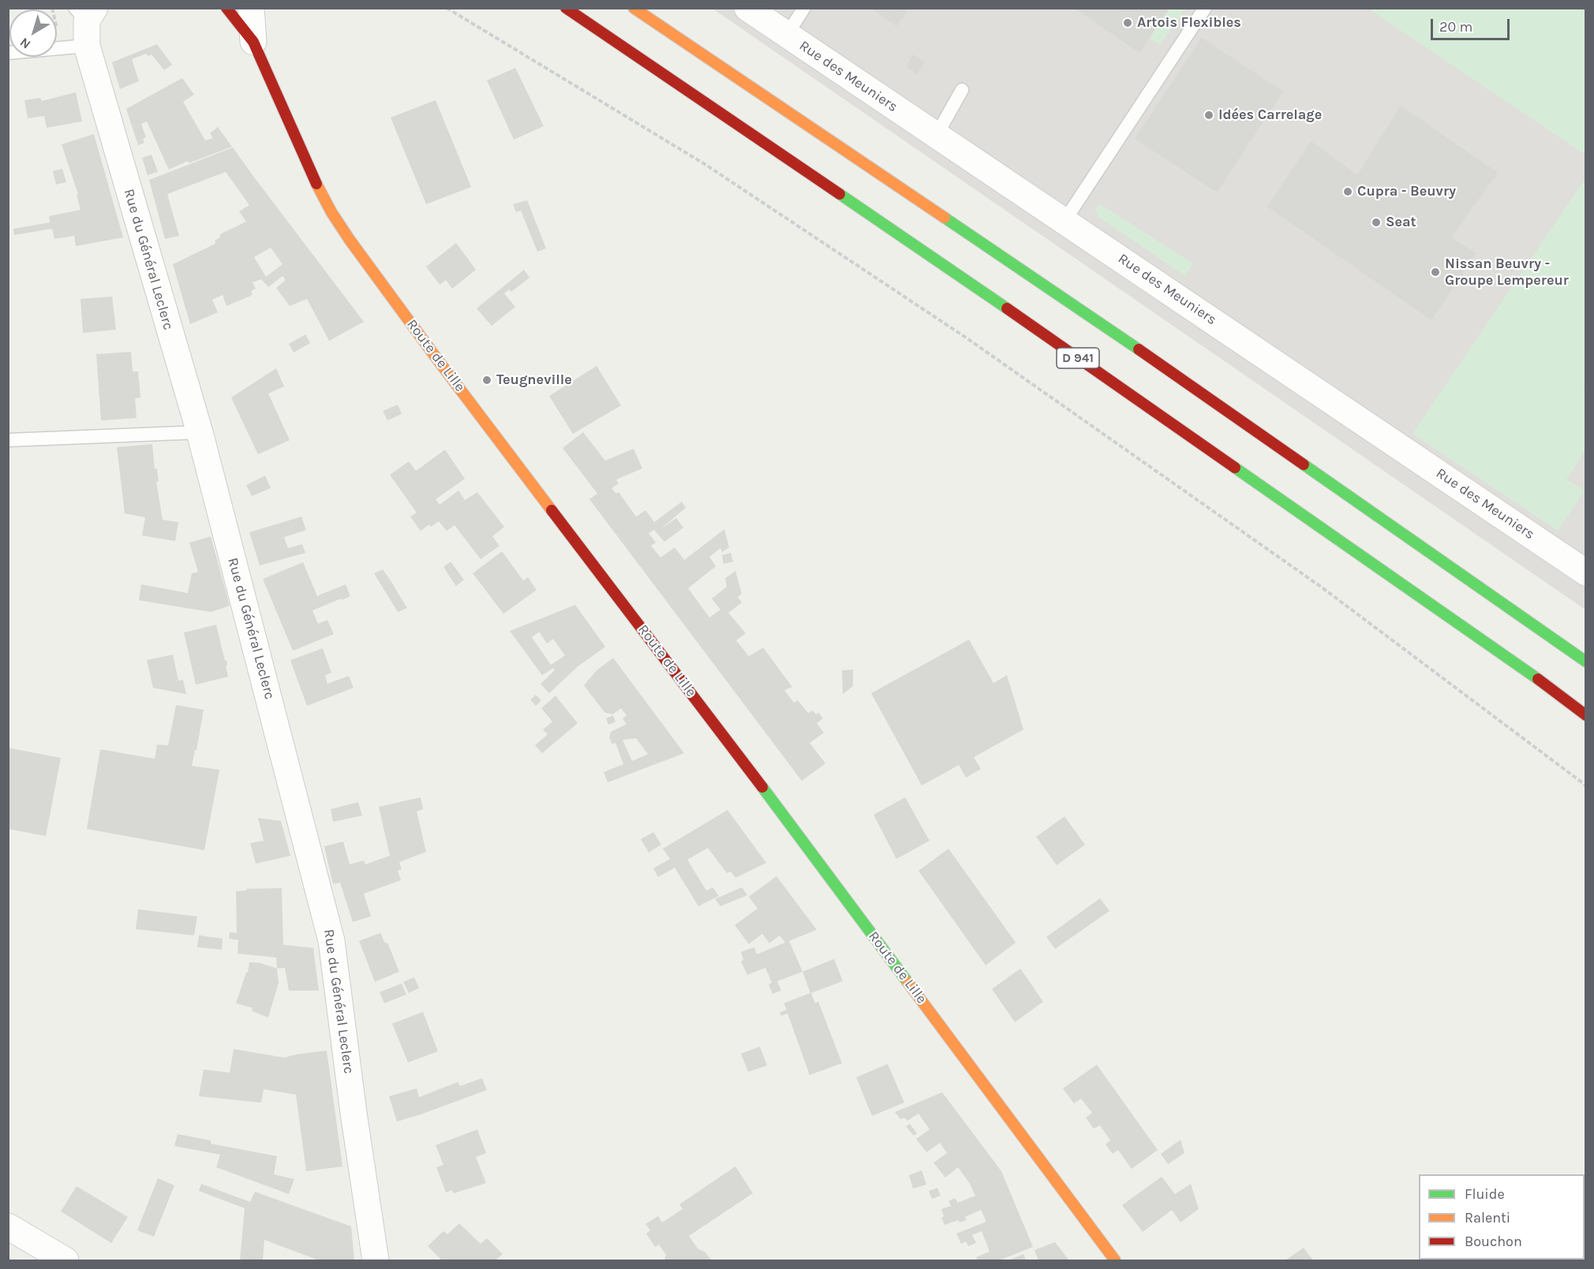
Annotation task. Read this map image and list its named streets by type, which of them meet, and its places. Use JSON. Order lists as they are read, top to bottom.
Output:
{
  "streets": {
    "main road": ["Route de Lille", "D 941"],
    "street": ["Rue des Meuniers", "Rue du Général Leclerc"]
  },
  "places": [
    "Artois Flexibles",
    "Idées Carrelage",
    "Cupra - Beuvry",
    "Seat",
    "Nissan Beuvry - Groupe Lempereur",
    "Teugneville"
  ],
  "legend": ["Fluide", "Ralenti", "Bouchon"],
  "scale_bar": "20 m",
  "north": "bottom left"
}
